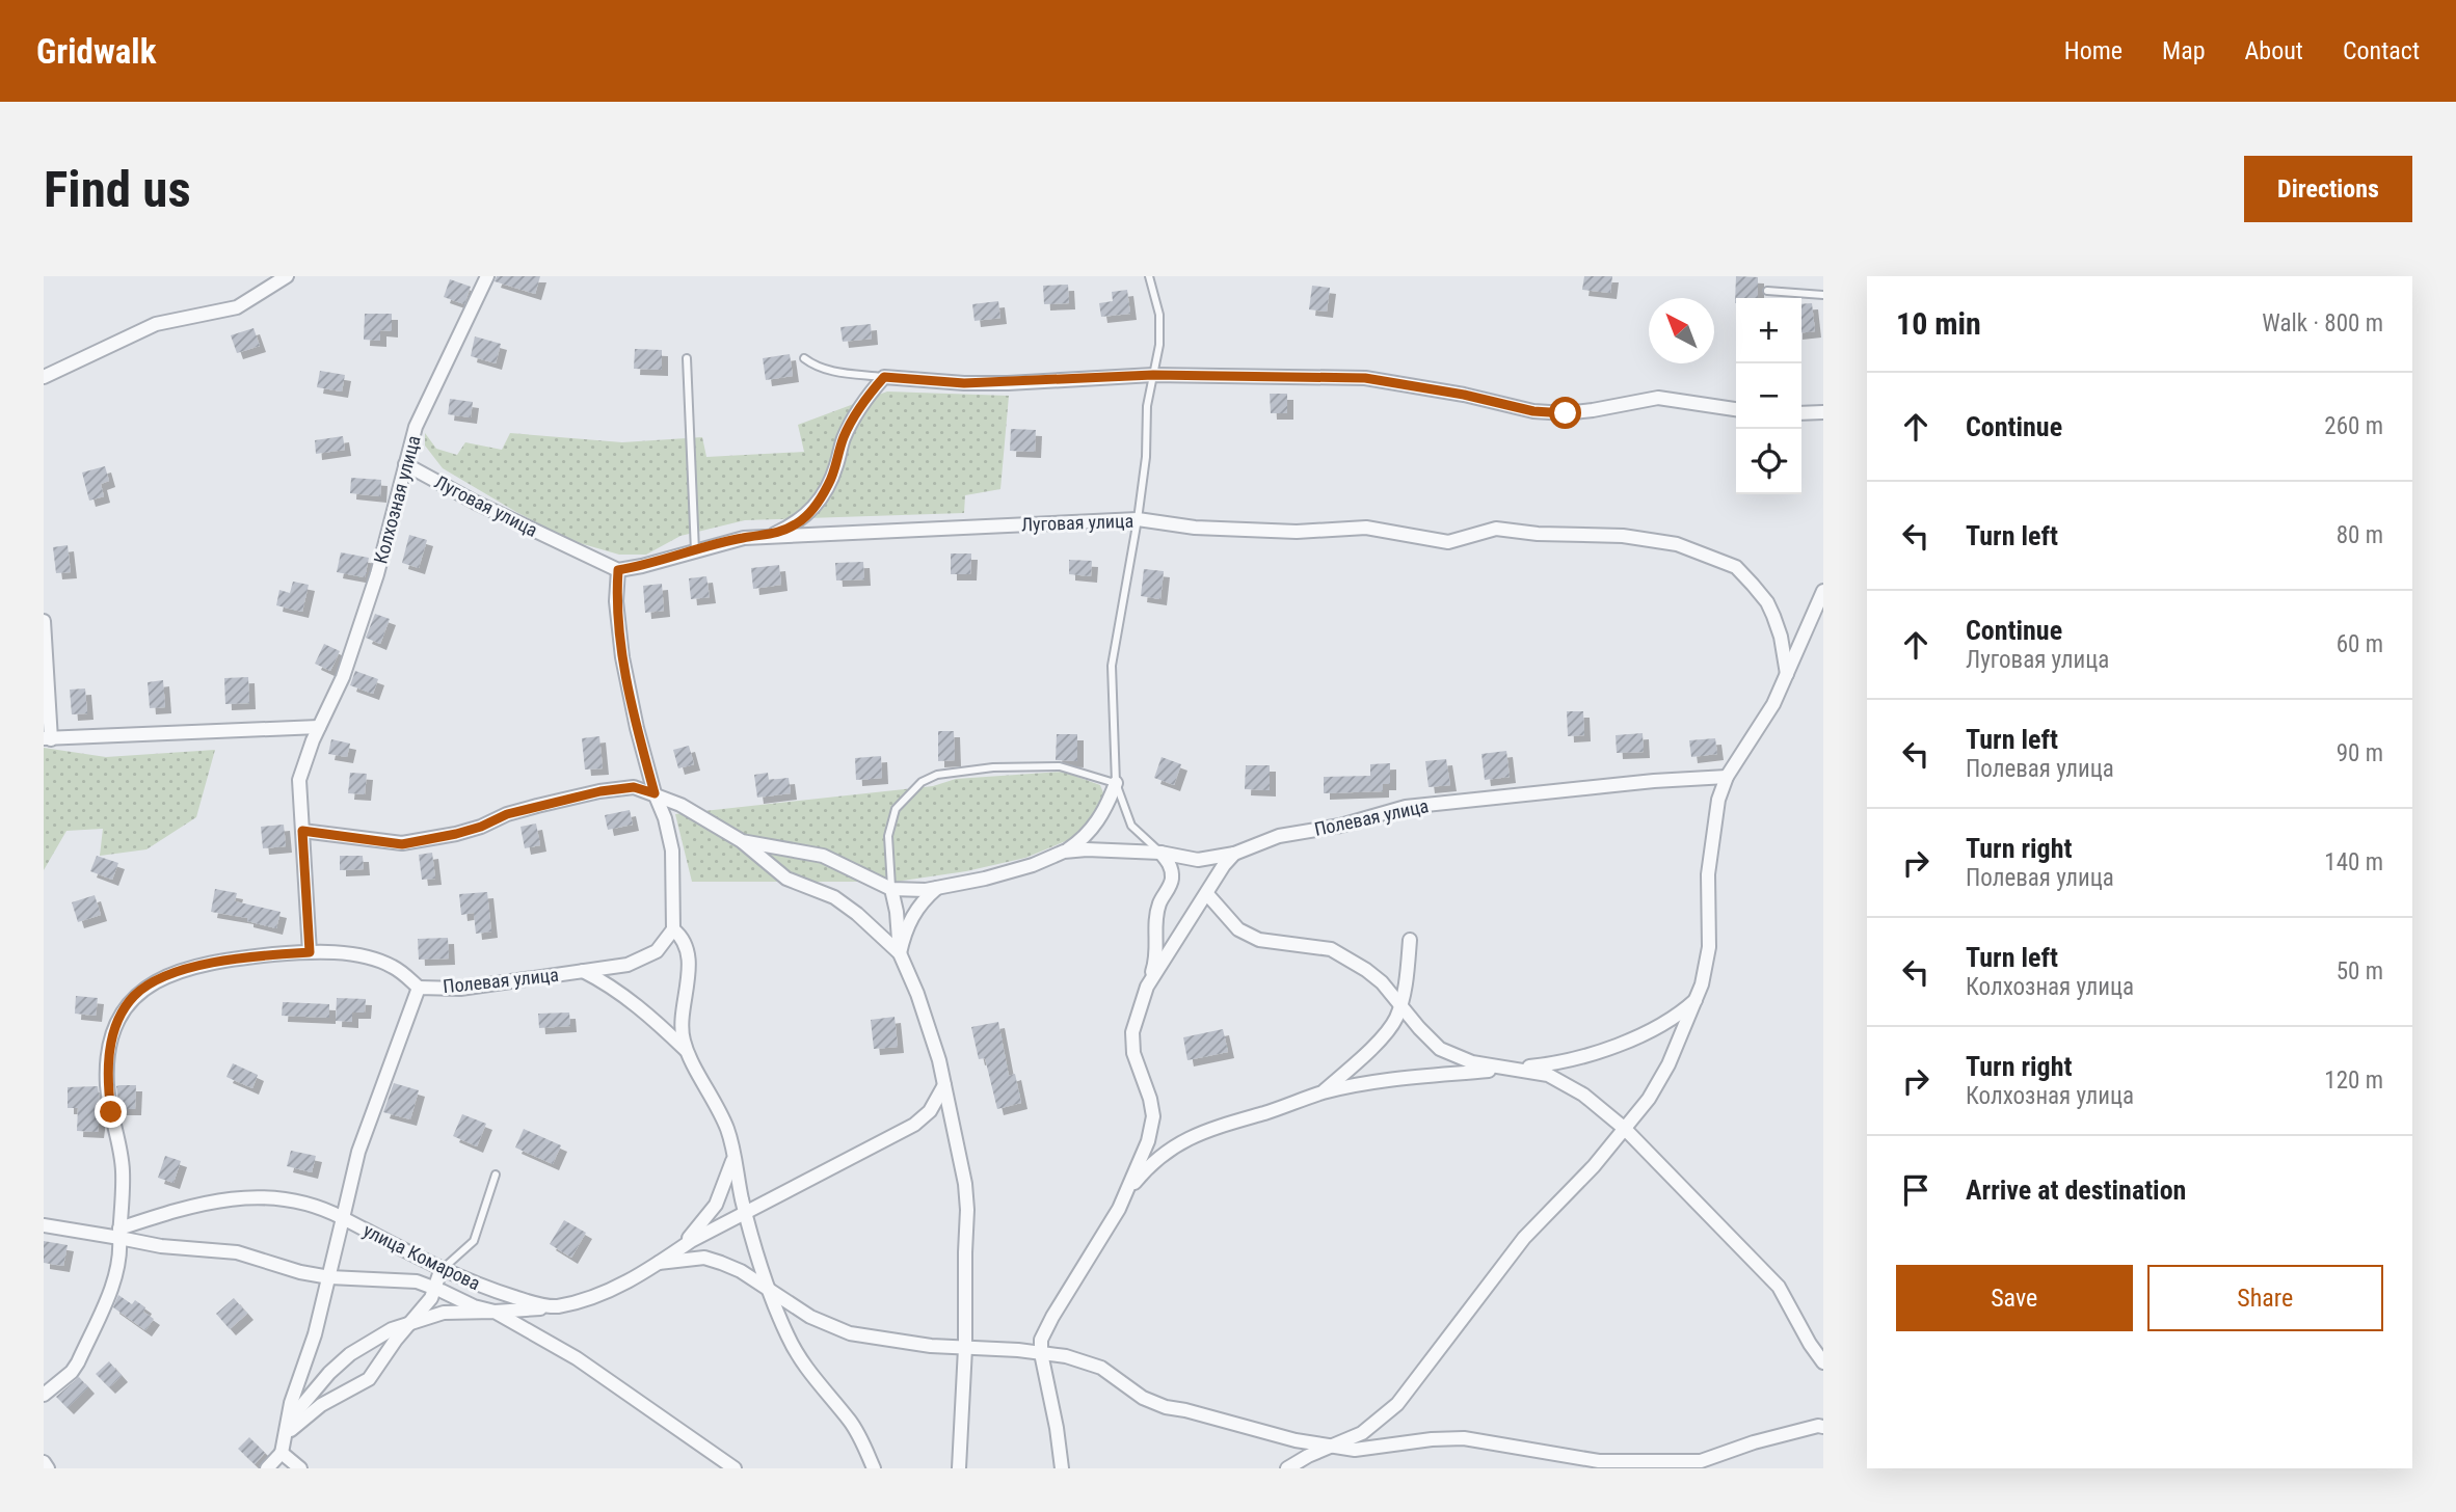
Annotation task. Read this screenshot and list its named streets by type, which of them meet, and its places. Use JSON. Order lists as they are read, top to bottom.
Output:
{
  "streets": {
    "street": [
      "Колхозная улица",
      "Луговая улица",
      "Полевая улица",
      "улица Комарова"
    ]
  },
  "crossings": [
    ["Колхозная улица", "Луговая улица"],
    ["Колхозная улица", "Полевая улица"],
    ["Полевая улица", "улица Комарова"]
  ],
  "north": "top left",
  "page": {
    "header": "Gridwalk",
    "nav": [
      "Home",
      "Map",
      "About",
      "Contact"
    ],
    "buttons": [
      "Directions",
      ["Save", "Share"]
    ],
    "title": "Find us",
    "heading": ["10 min", "Walk · 800 m"],
    "map_buttons": ["+", "−"],
    "list": [
      ["Continue", "260 m"],
      ["Turn left", "80 m"],
      ["Continue", "Луговая улица", "60 m"],
      ["Turn left", "Полевая улица", "90 m"],
      ["Turn right", "Полевая улица", "140 m"],
      ["Turn left", "Колхозная улица", "50 m"],
      ["Turn right", "Колхозная улица", "120 m"],
      "Arrive at destination"
    ]
  }
}
